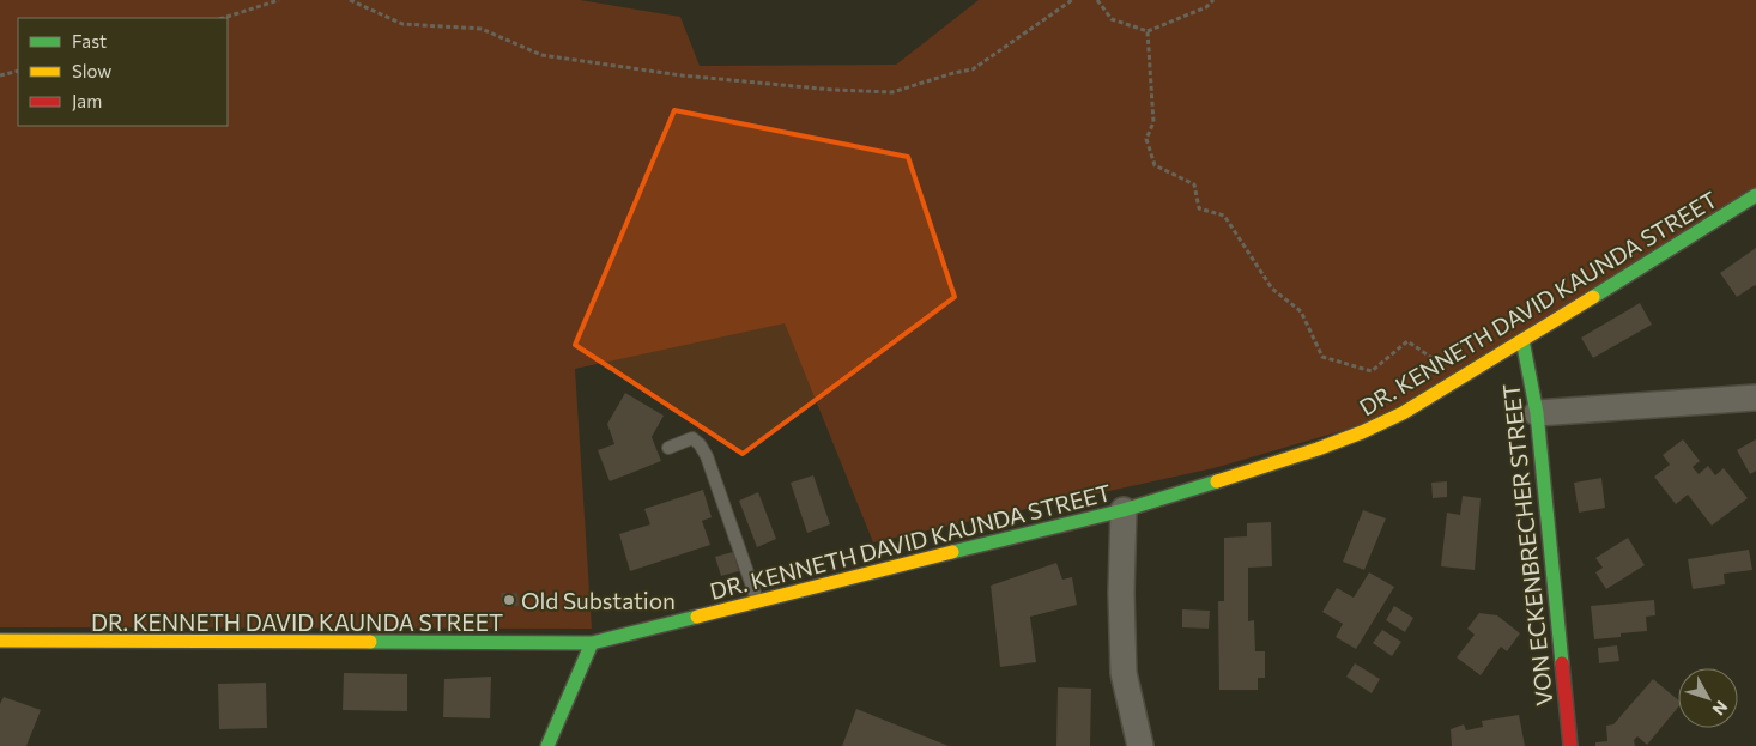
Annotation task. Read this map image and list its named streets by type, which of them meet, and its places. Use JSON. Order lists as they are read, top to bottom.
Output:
{
  "streets": {
    "street": ["DR. KENNETH DAVID KAUNDA STREET", "VON ECKENBRECHER STREET"]
  },
  "crossings": [
    ["DR. KENNETH DAVID KAUNDA STREET", "VON ECKENBRECHER STREET"]
  ],
  "places": ["Old Substation"],
  "legend": ["Fast", "Slow", "Jam"],
  "north": "bottom right"
}
